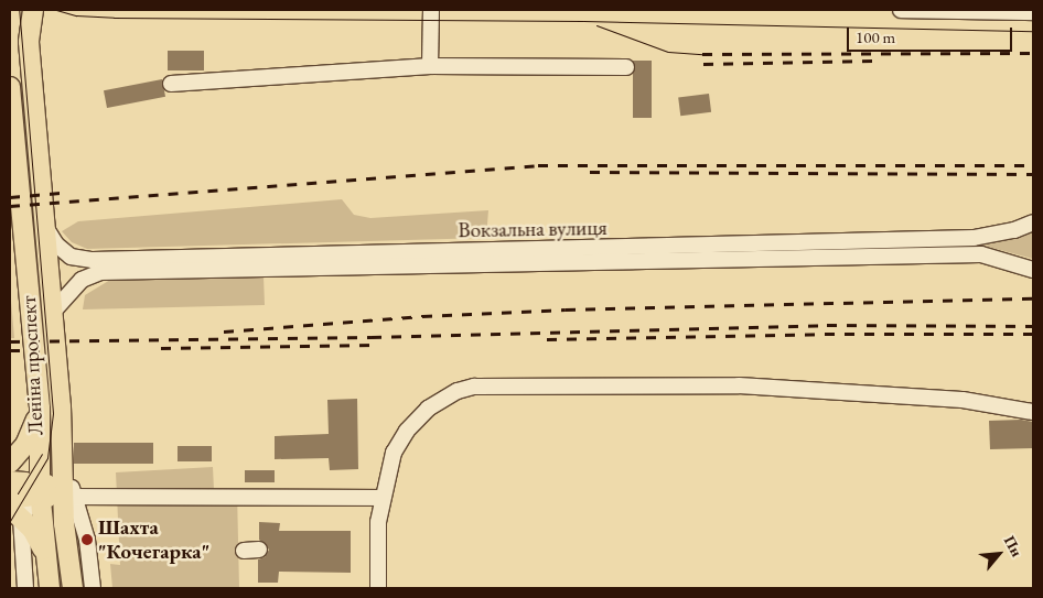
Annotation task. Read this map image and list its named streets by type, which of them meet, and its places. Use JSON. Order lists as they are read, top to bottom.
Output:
{
  "streets": {
    "main road": ["Леніна проспект"],
    "street": ["Вокзальна вулиця"]
  },
  "crossings": [
    ["Вокзальна вулиця", "Леніна проспект"]
  ],
  "places": ["Шахта \"Кочегарка\""],
  "scale_bar": "100 m",
  "north": "top right"
}
